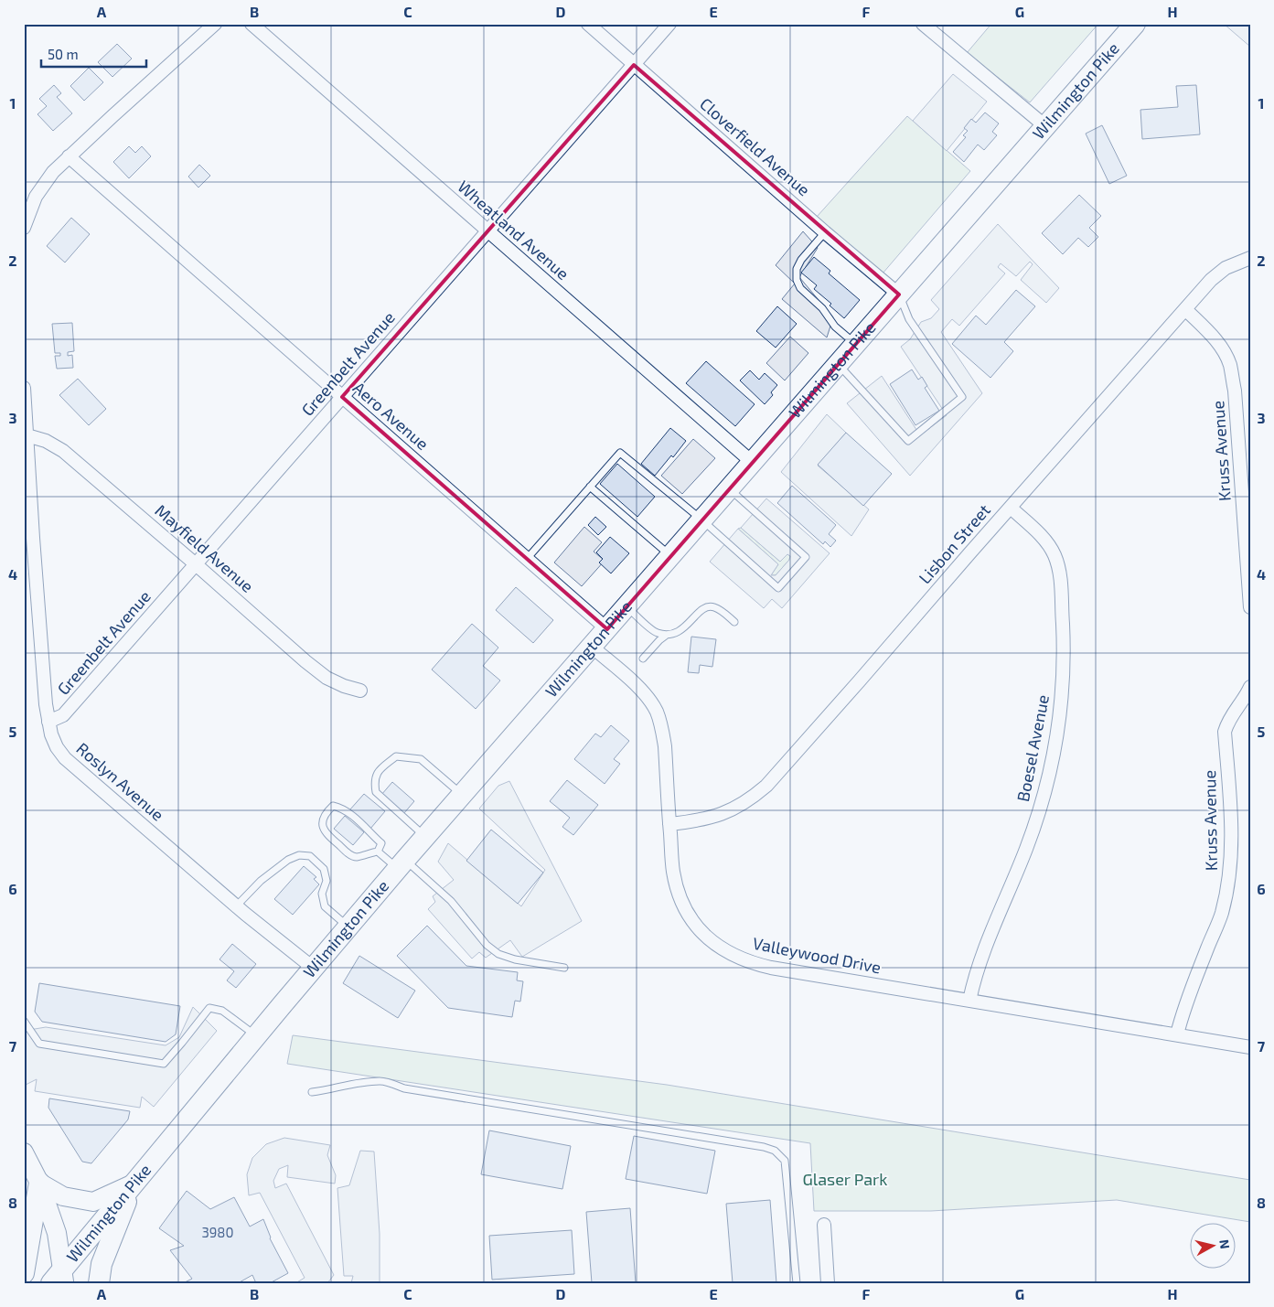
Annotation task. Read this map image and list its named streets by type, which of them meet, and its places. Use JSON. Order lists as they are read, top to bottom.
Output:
{
  "streets": {
    "main road": ["Wilmington Pike"],
    "street": [
      "Cloverfield Avenue",
      "Wheatland Avenue",
      "Greenbelt Avenue",
      "Aero Avenue",
      "Kruss Avenue",
      "Lisbon Street",
      "Mayfield Avenue",
      "Boesel Avenue",
      "Roslyn Avenue",
      "Valleywood Drive"
    ]
  },
  "crossings": [
    ["Wilmington Pike", "Cloverfield Avenue"],
    ["Wilmington Pike", "Wheatland Avenue"],
    ["Wilmington Pike", "Aero Avenue"],
    ["Wilmington Pike", "Roslyn Avenue"],
    ["Wilmington Pike", "Valleywood Drive"],
    ["Cloverfield Avenue", "Greenbelt Avenue"],
    ["Wheatland Avenue", "Greenbelt Avenue"],
    ["Greenbelt Avenue", "Aero Avenue"],
    ["Greenbelt Avenue", "Mayfield Avenue"],
    ["Greenbelt Avenue", "Roslyn Avenue"],
    ["Kruss Avenue", "Lisbon Street"],
    ["Kruss Avenue", "Valleywood Drive"],
    ["Lisbon Street", "Boesel Avenue"],
    ["Lisbon Street", "Valleywood Drive"],
    ["Mayfield Avenue", "Roslyn Avenue"],
    ["Boesel Avenue", "Valleywood Drive"]
  ],
  "parks": ["Glaser Park"],
  "house_numbers": ["3980"],
  "scale_bar": "50 m",
  "north": "right",
  "grid": {
    "columns": [
      "A",
      "B",
      "C",
      "D",
      "E",
      "F",
      "G",
      "H"
    ],
    "rows": [
      "1",
      "2",
      "3",
      "4",
      "5",
      "6",
      "7",
      "8"
    ]
  }
}
